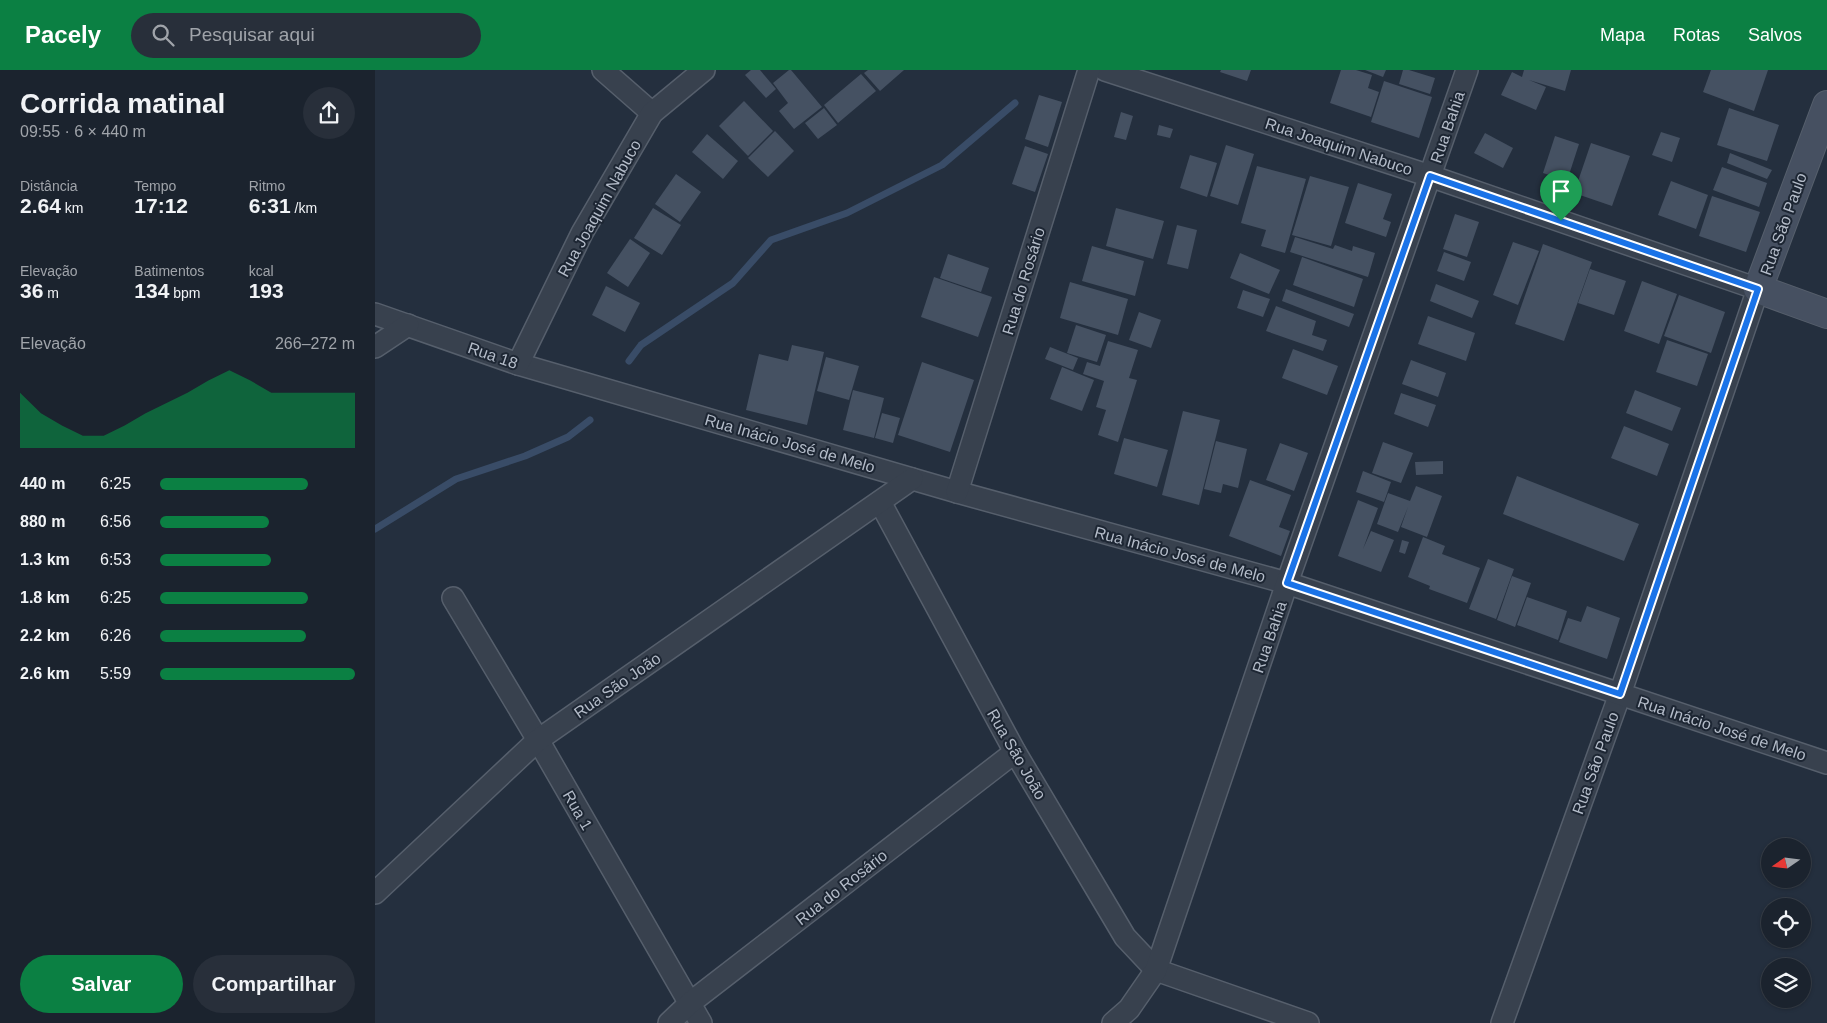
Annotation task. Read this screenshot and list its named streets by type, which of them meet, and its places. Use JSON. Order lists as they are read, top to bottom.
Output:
{
  "streets": {
    "main road": ["Rua Joaquim Nabuco", "Rua São Paulo"],
    "street": [
      "Rua Bahia",
      "Rua do Rosário",
      "Rua 18",
      "Rua Inácio José de Melo",
      "Rua São João",
      "Rua 1"
    ]
  },
  "crossings": [
    ["Rua Bahia", "Rua Joaquim Nabuco"],
    ["Rua Bahia", "Rua Inácio José de Melo"],
    ["Rua Bahia", "Rua São João"],
    ["Rua Joaquim Nabuco", "Rua São Paulo"],
    ["Rua Joaquim Nabuco", "Rua 18"],
    ["Rua São Paulo", "Rua Inácio José de Melo"],
    ["Rua do Rosário", "Rua Inácio José de Melo"],
    ["Rua do Rosário", "Rua São João"],
    ["Rua do Rosário", "Rua 1"],
    ["Rua 18", "Rua Inácio José de Melo"],
    ["Rua Inácio José de Melo", "Rua São João"],
    ["Rua São João", "Rua 1"]
  ],
  "north": "left",
  "page": {
    "header": "Pacely",
    "search": "Pesquisar aqui",
    "nav": ["Mapa", "Rotas", "Salvos"],
    "heading": ["Corrida matinal", "09:55 · 6 × 440 m"],
    "stats": [
      ["Distância", "2.64 km"],
      ["Tempo", "17:12"],
      ["Ritmo", "6:31 /km"],
      ["Elevação", "36 m"],
      ["Batimentos", "134 bpm"],
      ["kcal", "193"]
    ],
    "chart": ["Elevação", "266–272 m"],
    "list": [
      {
        "name": "440 m",
        "note": "6:25"
      },
      {
        "name": "880 m",
        "note": "6:56"
      },
      {
        "name": "1.3 km",
        "note": "6:53"
      },
      {
        "name": "1.8 km",
        "note": "6:25"
      },
      {
        "name": "2.2 km",
        "note": "6:26"
      },
      {
        "name": "2.6 km",
        "note": "5:59"
      }
    ],
    "buttons": ["Salvar", "Compartilhar"]
  }
}
